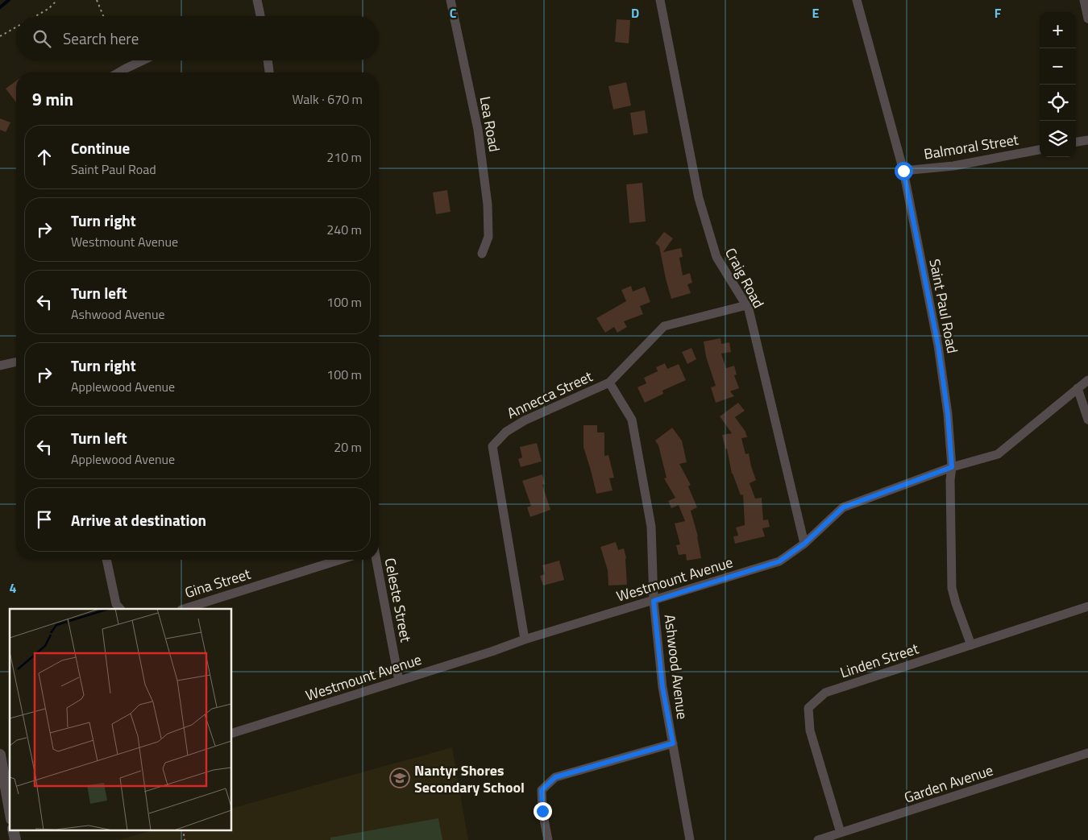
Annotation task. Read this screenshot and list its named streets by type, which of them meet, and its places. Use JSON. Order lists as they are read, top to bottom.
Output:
{
  "streets": {
    "street": [
      "Lea Road",
      "Balmoral Street",
      "Craig Road",
      "Saint Paul Road",
      "Annecca Street",
      "Westmount Avenue",
      "Gina Street",
      "Celeste Street",
      "Linden Street",
      "Ashwood Avenue",
      "Garden Avenue"
    ]
  },
  "crossings": [
    ["Balmoral Street", "Saint Paul Road"],
    ["Craig Road", "Annecca Street"],
    ["Craig Road", "Westmount Avenue"],
    ["Saint Paul Road", "Westmount Avenue"],
    ["Saint Paul Road", "Linden Street"],
    ["Annecca Street", "Westmount Avenue"],
    ["Annecca Street", "Ashwood Avenue"],
    ["Westmount Avenue", "Celeste Street"],
    ["Westmount Avenue", "Ashwood Avenue"],
    ["Linden Street", "Garden Avenue"]
  ],
  "places": {
    "school or university": ["Nantyr Shores Secondary School"]
  },
  "page": {
    "map_buttons": ["+", "−"],
    "search": "Search here",
    "heading": ["9 min", "Walk · 670 m"],
    "list": [
      ["Continue", "Saint Paul Road", "210 m"],
      ["Turn right", "Westmount Avenue", "240 m"],
      ["Turn left", "Ashwood Avenue", "100 m"],
      ["Turn right", "Applewood Avenue", "100 m"],
      ["Turn left", "Applewood Avenue", "20 m"],
      "Arrive at destination"
    ]
  },
  "grid": {
    "columns": [
      "C",
      "D",
      "E",
      "F"
    ],
    "rows": ["4"]
  }
}
